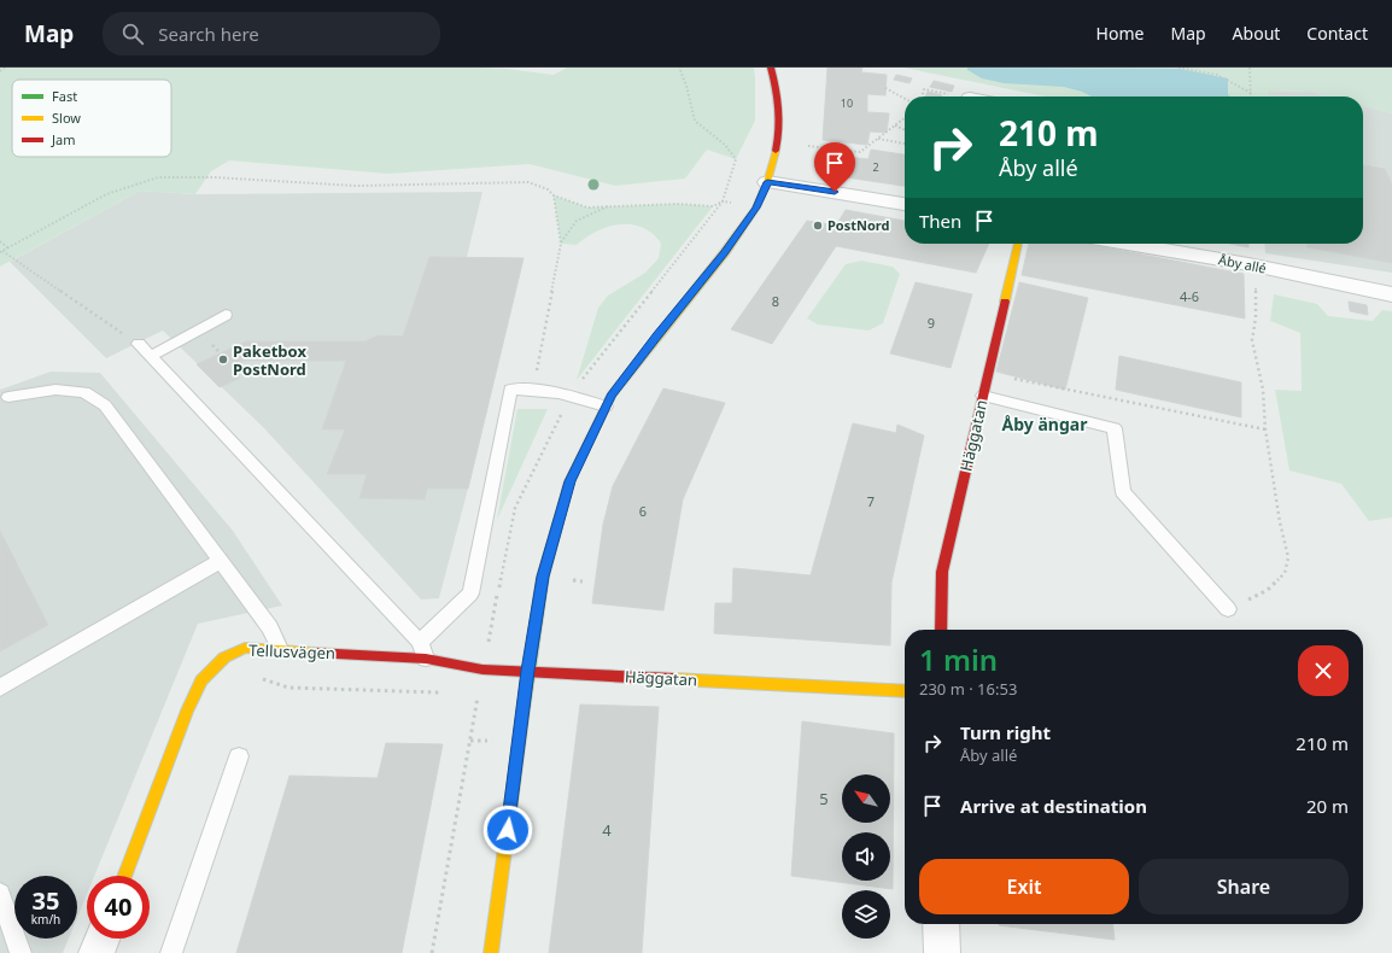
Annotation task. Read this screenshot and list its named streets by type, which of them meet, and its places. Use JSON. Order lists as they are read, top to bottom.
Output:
{
  "streets": {
    "street": ["Åby allé", "Häggatan", "Tellusvägen"]
  },
  "crossings": [
    ["Häggatan", "Tellusvägen"]
  ],
  "districts": ["Åby ängar"],
  "places": ["PostNord", "Paketbox PostNord"],
  "house_numbers": [
    "10",
    "2",
    "4-6",
    "8",
    "9",
    "7",
    "6",
    "5",
    "4"
  ],
  "legend": ["Fast", "Slow", "Jam"],
  "north": "top left",
  "page": {
    "header": "Map",
    "search": "Search here",
    "nav": [
      "Home",
      "Map",
      "About",
      "Contact"
    ],
    "turn": ["210 m", "Åby allé"],
    "then": "Then",
    "heading": ["1 min", "230 m · 16:53"],
    "list": [
      {
        "name": "Turn right",
        "note": "Åby allé",
        "value": "210 m"
      },
      {
        "name": "Arrive at destination",
        "value": "20 m"
      }
    ],
    "buttons": ["Exit", "Share"],
    "speed": "35 km/h",
    "limit": "40"
  }
}
